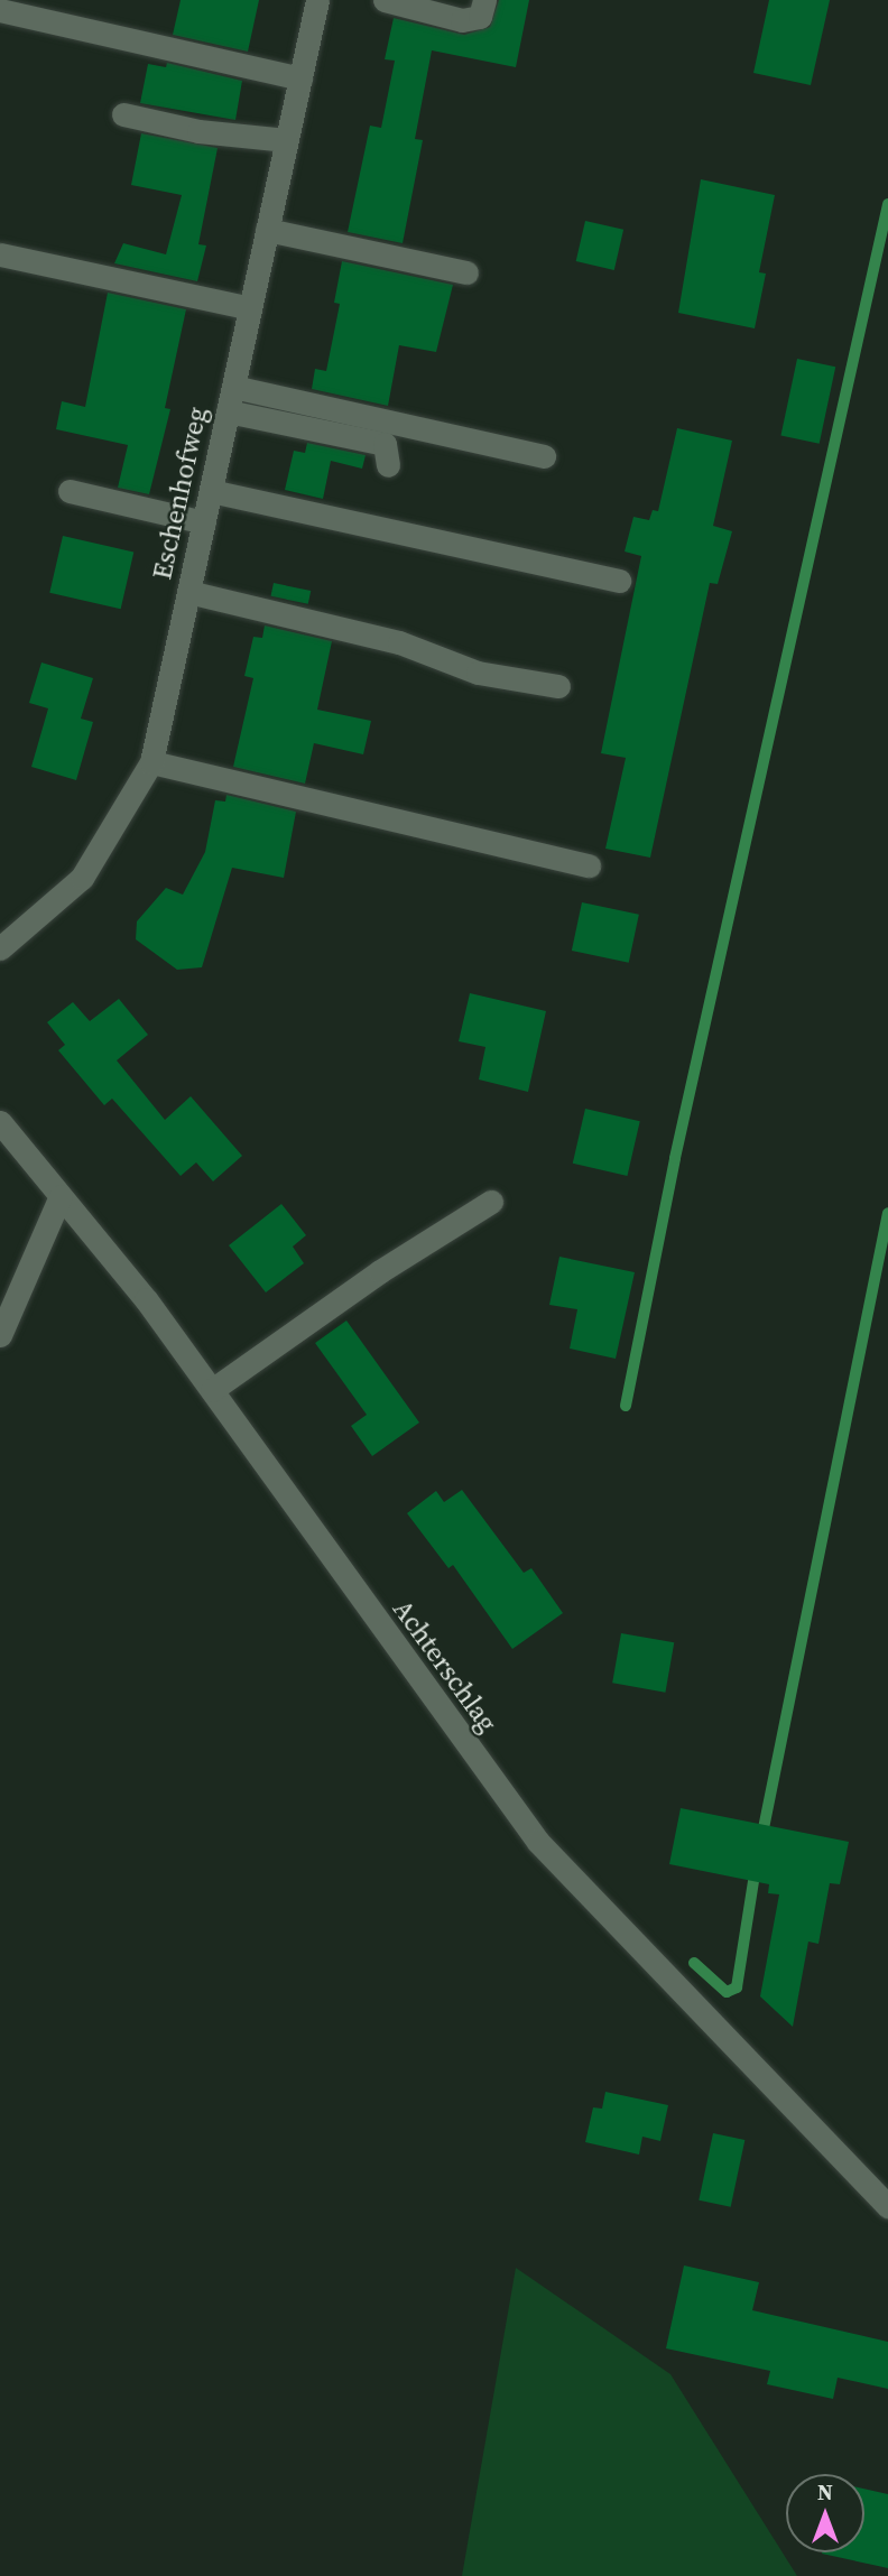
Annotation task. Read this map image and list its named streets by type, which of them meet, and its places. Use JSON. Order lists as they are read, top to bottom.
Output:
{
  "streets": {
    "street": ["Eschenhofweg", "Achterschlag"]
  },
  "north": "top"
}
